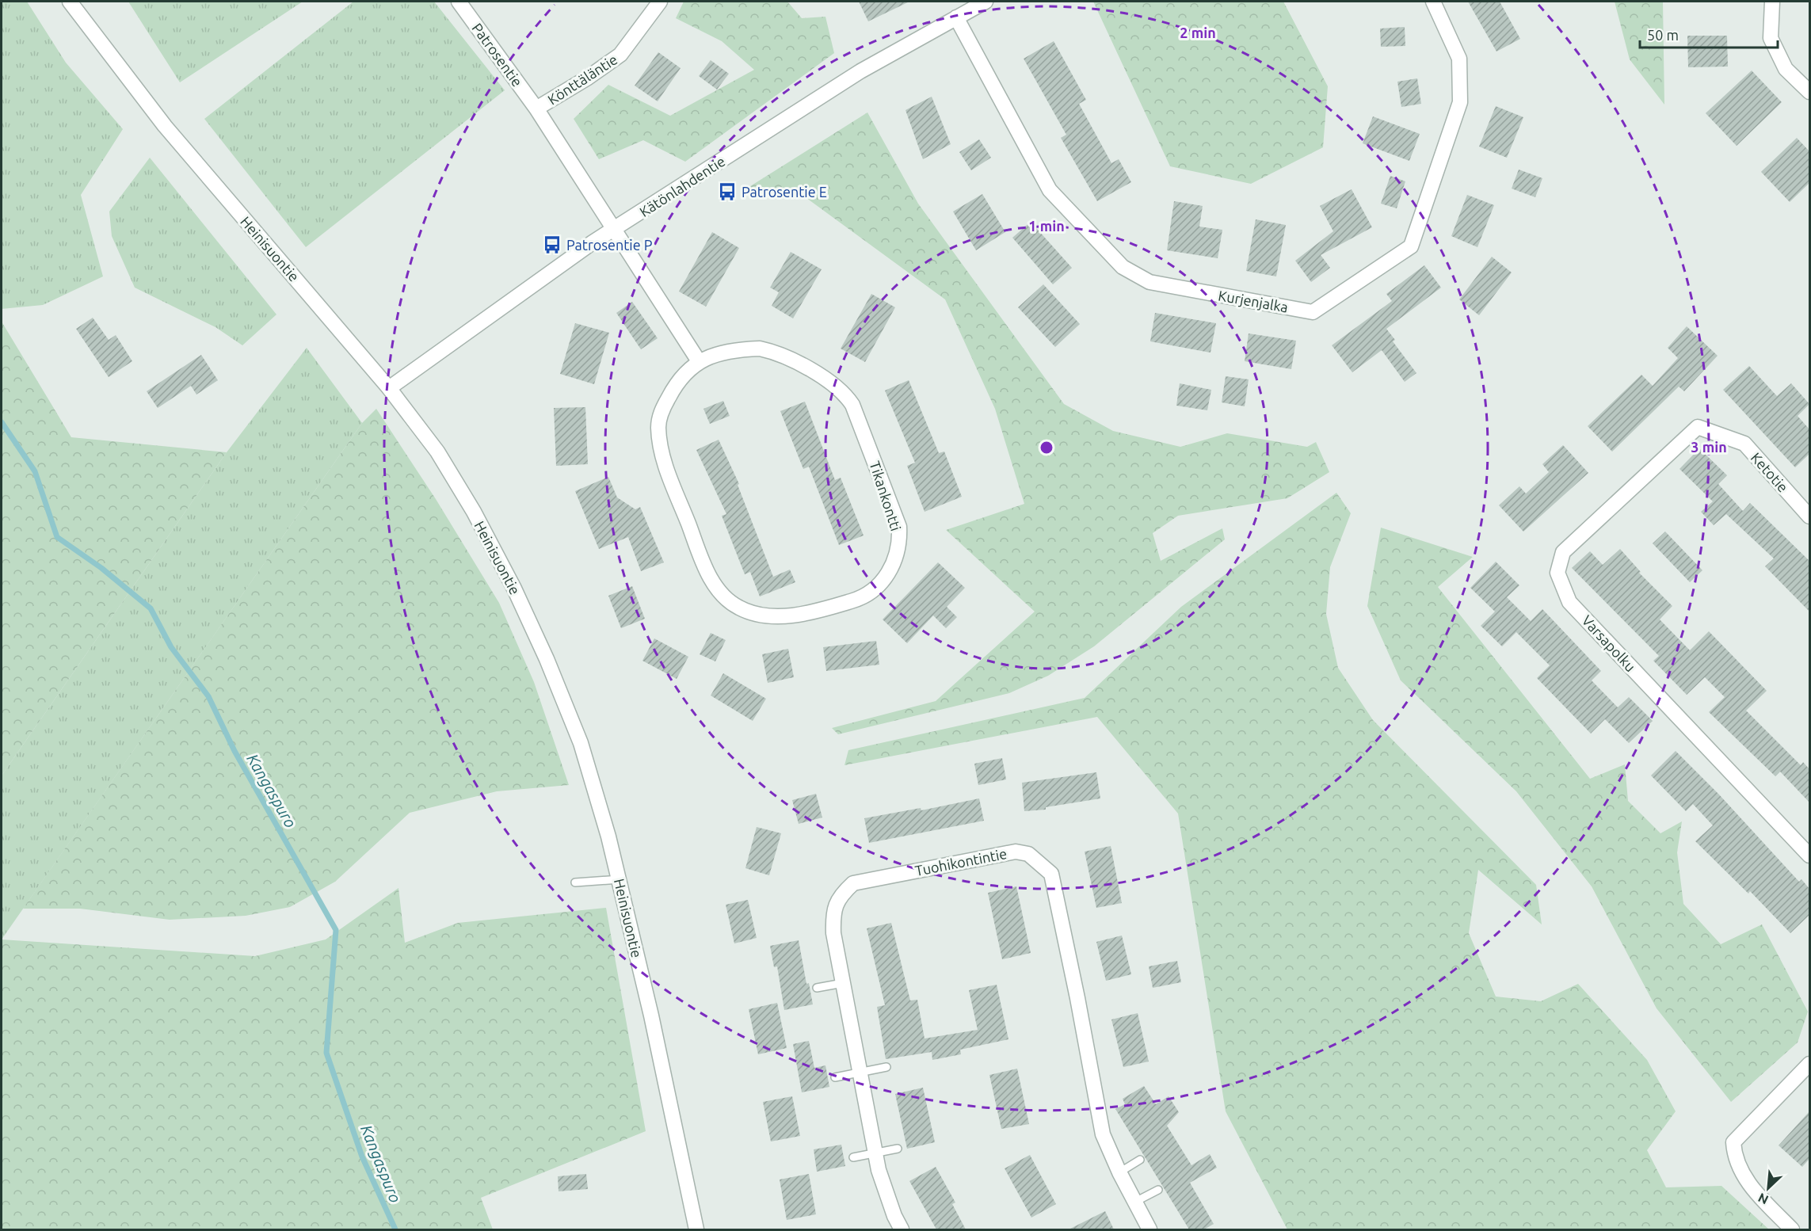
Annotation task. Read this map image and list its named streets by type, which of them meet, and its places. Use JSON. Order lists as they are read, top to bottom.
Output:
{
  "streets": {
    "street": [
      "Patrosentie",
      "Könttäläntie",
      "Kätönlahdentie",
      "Heinisuontie",
      "Kurjenjalka",
      "Ketotie",
      "Tikankontti",
      "Varsapolku",
      "Tuohikontintie"
    ]
  },
  "crossings": [
    ["Patrosentie", "Könttäläntie"],
    ["Patrosentie", "Kätönlahdentie"],
    ["Kätönlahdentie", "Heinisuontie"],
    ["Kätönlahdentie", "Kurjenjalka"],
    ["Ketotie", "Varsapolku"]
  ],
  "water": ["Kangaspuro"],
  "places": {
    "bus stop": ["Patrosentie E", "Patrosentie P"]
  },
  "scale_bar": "50 m",
  "north": "bottom left",
  "rings": ["2 min", "1 min", "3 min"]
}
